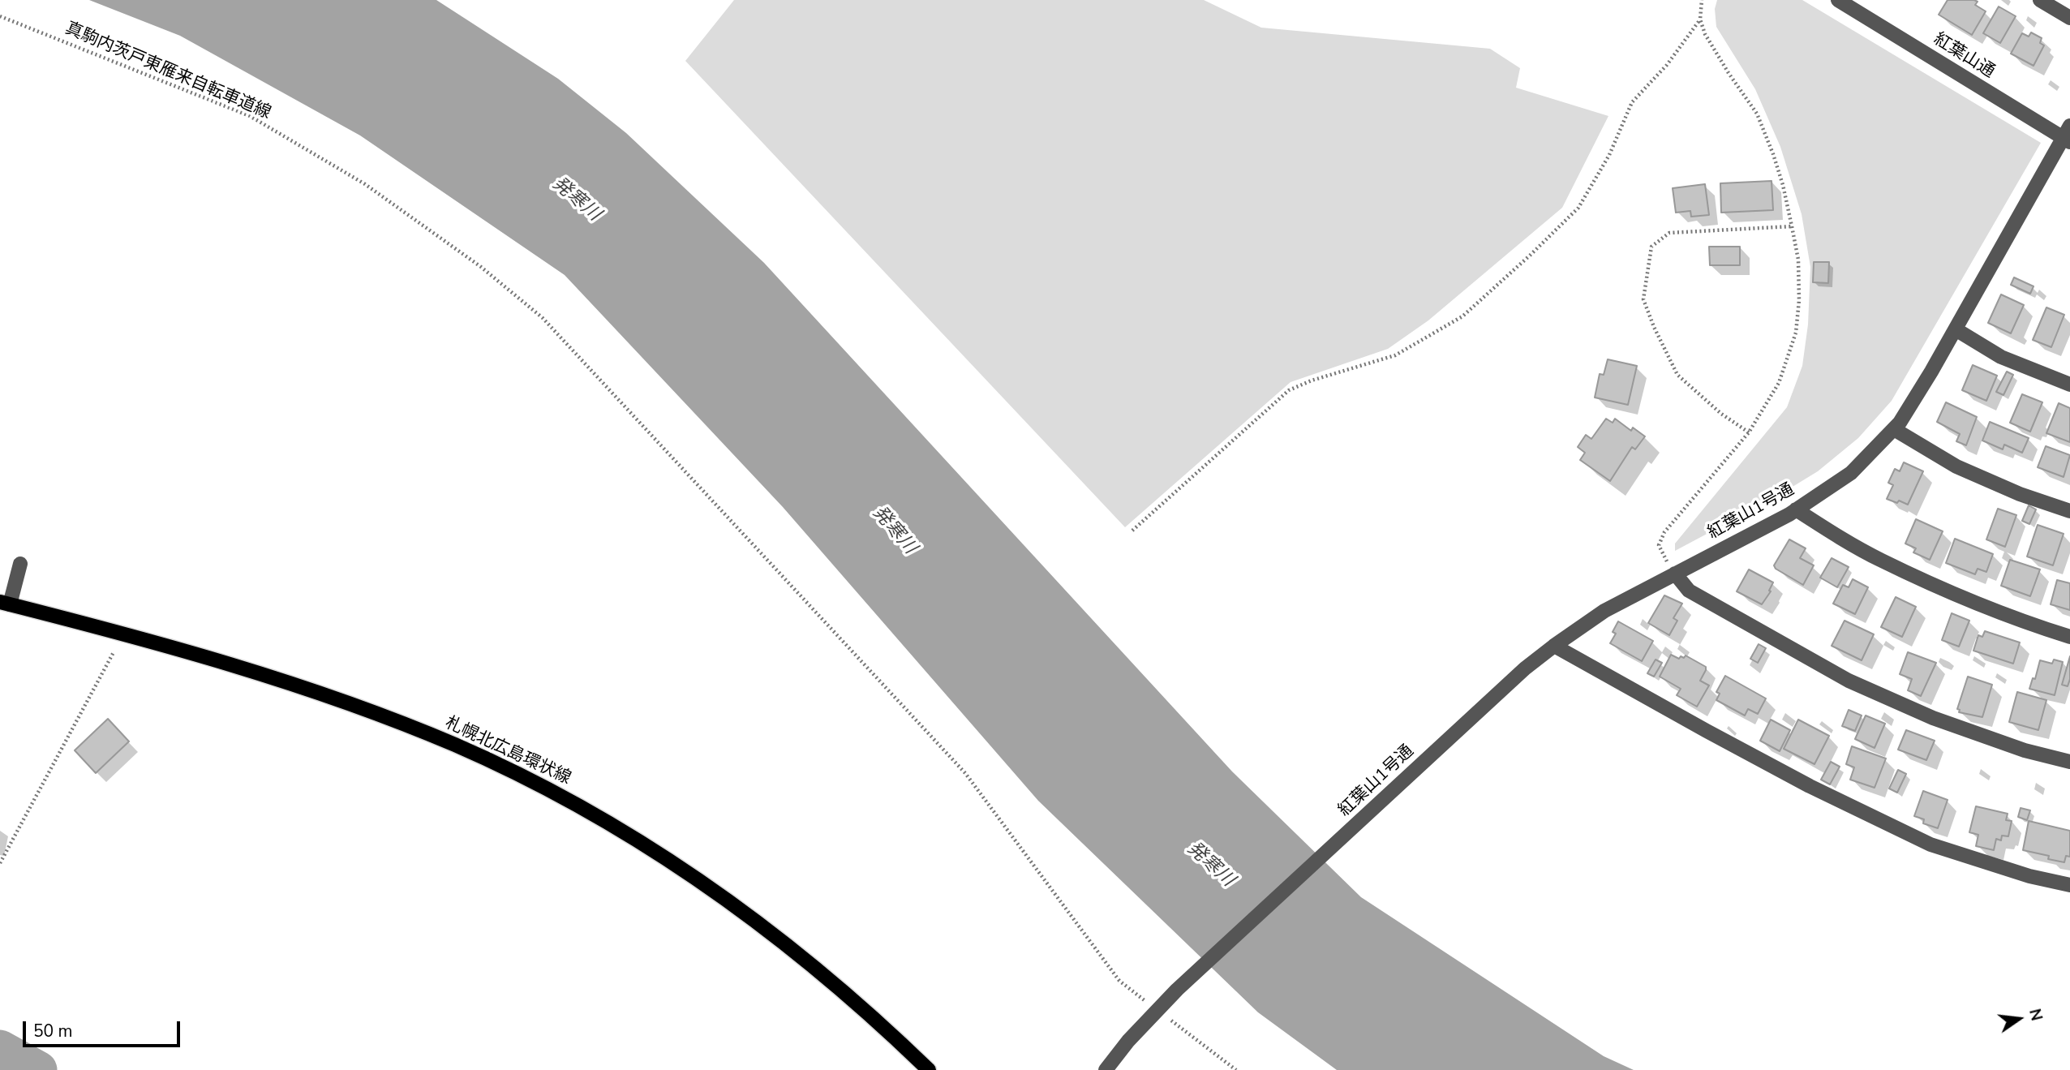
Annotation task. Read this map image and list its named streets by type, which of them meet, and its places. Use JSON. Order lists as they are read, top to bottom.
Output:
{
  "streets": {
    "main road": ["札幌北広島環状線"],
    "street": ["紅葉山通", "紅葉山1号通"],
    "path": ["真駒内茨戸東雁来自転車道線"]
  },
  "crossings": [
    ["紅葉山通", "紅葉山1号通"],
    ["真駒内茨戸東雁来自転車道線", "紅葉山1号通"]
  ],
  "water": ["発寒川"],
  "scale_bar": "50 m",
  "north": "right"
}
